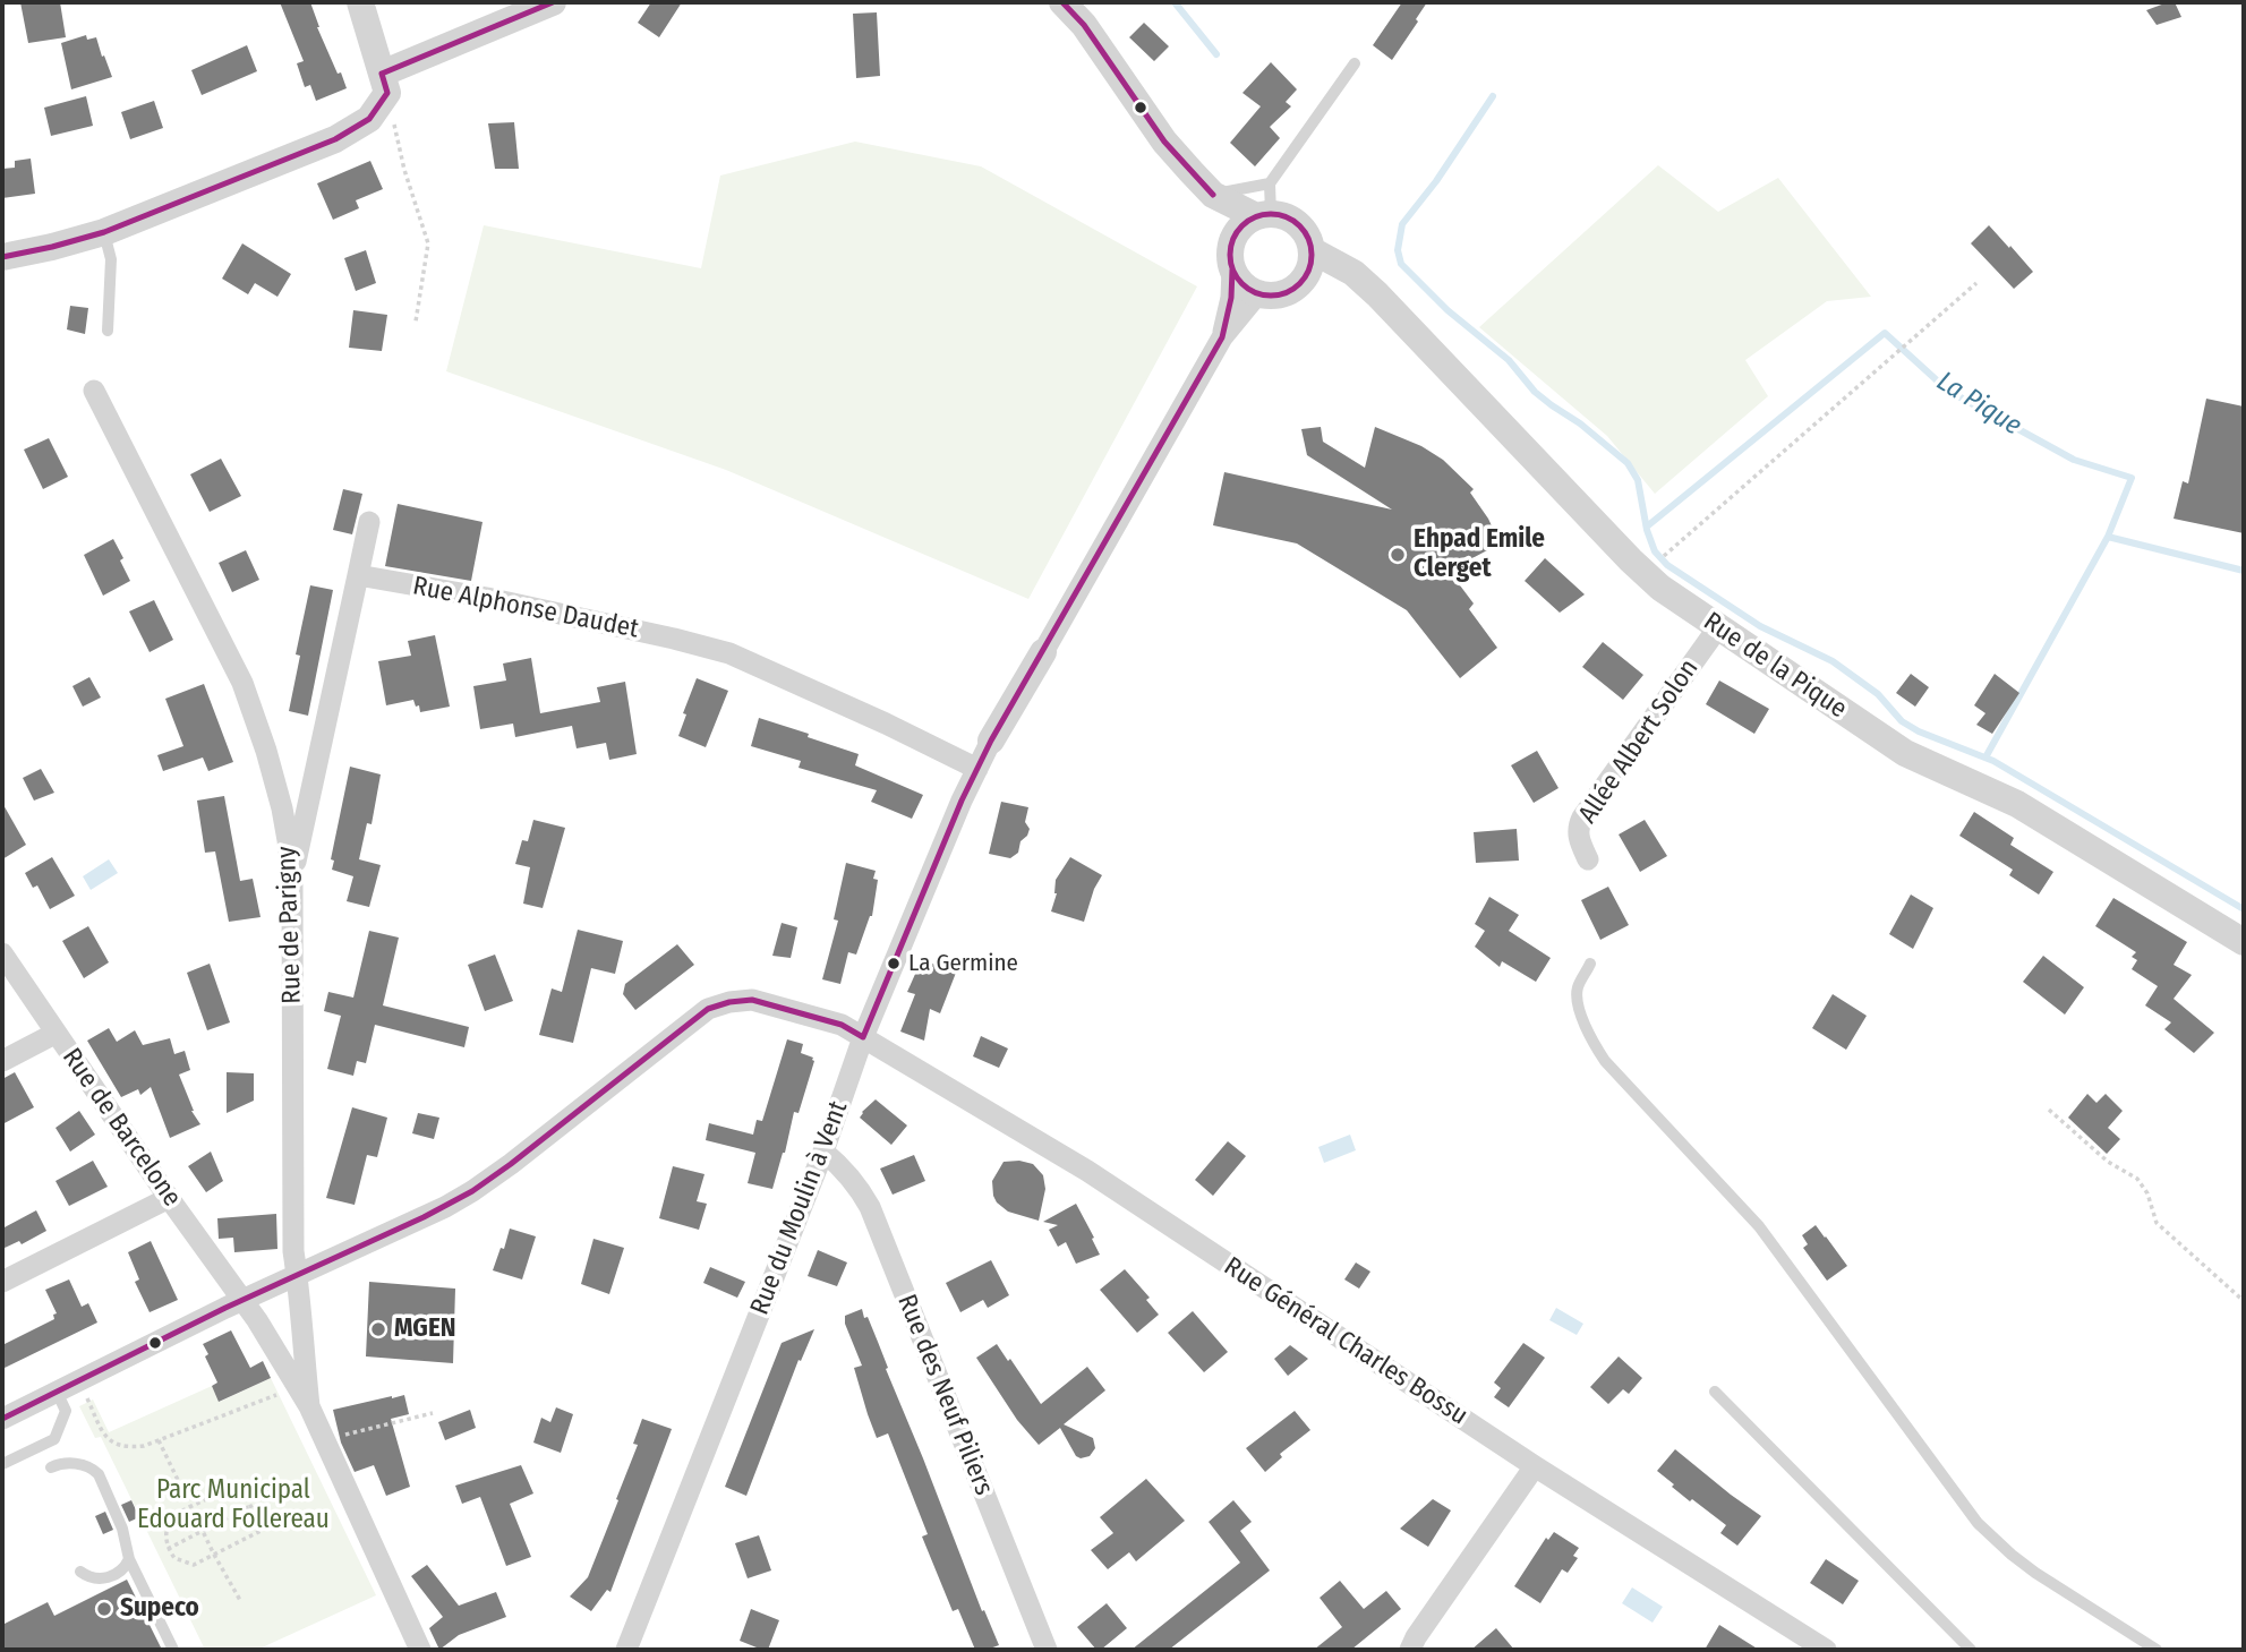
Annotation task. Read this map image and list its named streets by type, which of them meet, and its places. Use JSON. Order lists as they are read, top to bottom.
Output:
{
  "streets": {
    "street": [
      "Rue Alphonse Daudet",
      "Rue de la Pique",
      "Allée Albert Solon",
      "Rue de Parigny",
      "Rue de Barcelone",
      "Rue du Moulin à Vent",
      "Rue Général Charles Bossu",
      "Rue des Neuf Piliers"
    ]
  },
  "crossings": [
    ["Rue Alphonse Daudet", "Rue du Moulin à Vent"],
    ["Rue de la Pique", "Allée Albert Solon"],
    ["Rue de Parigny", "Rue de Barcelone"],
    ["Rue de Parigny", "Rue Général Charles Bossu"],
    ["Rue de Barcelone", "Rue Général Charles Bossu"],
    ["Rue du Moulin à Vent", "Rue Général Charles Bossu"],
    ["Rue du Moulin à Vent", "Rue des Neuf Piliers"]
  ],
  "water": ["La Pique"],
  "parks": ["Parc Municipal Edouard Follereau"],
  "places": [
    "Ehpad Emile Clerget",
    "La Germine",
    "MGEN",
    "Supeco"
  ]
}
